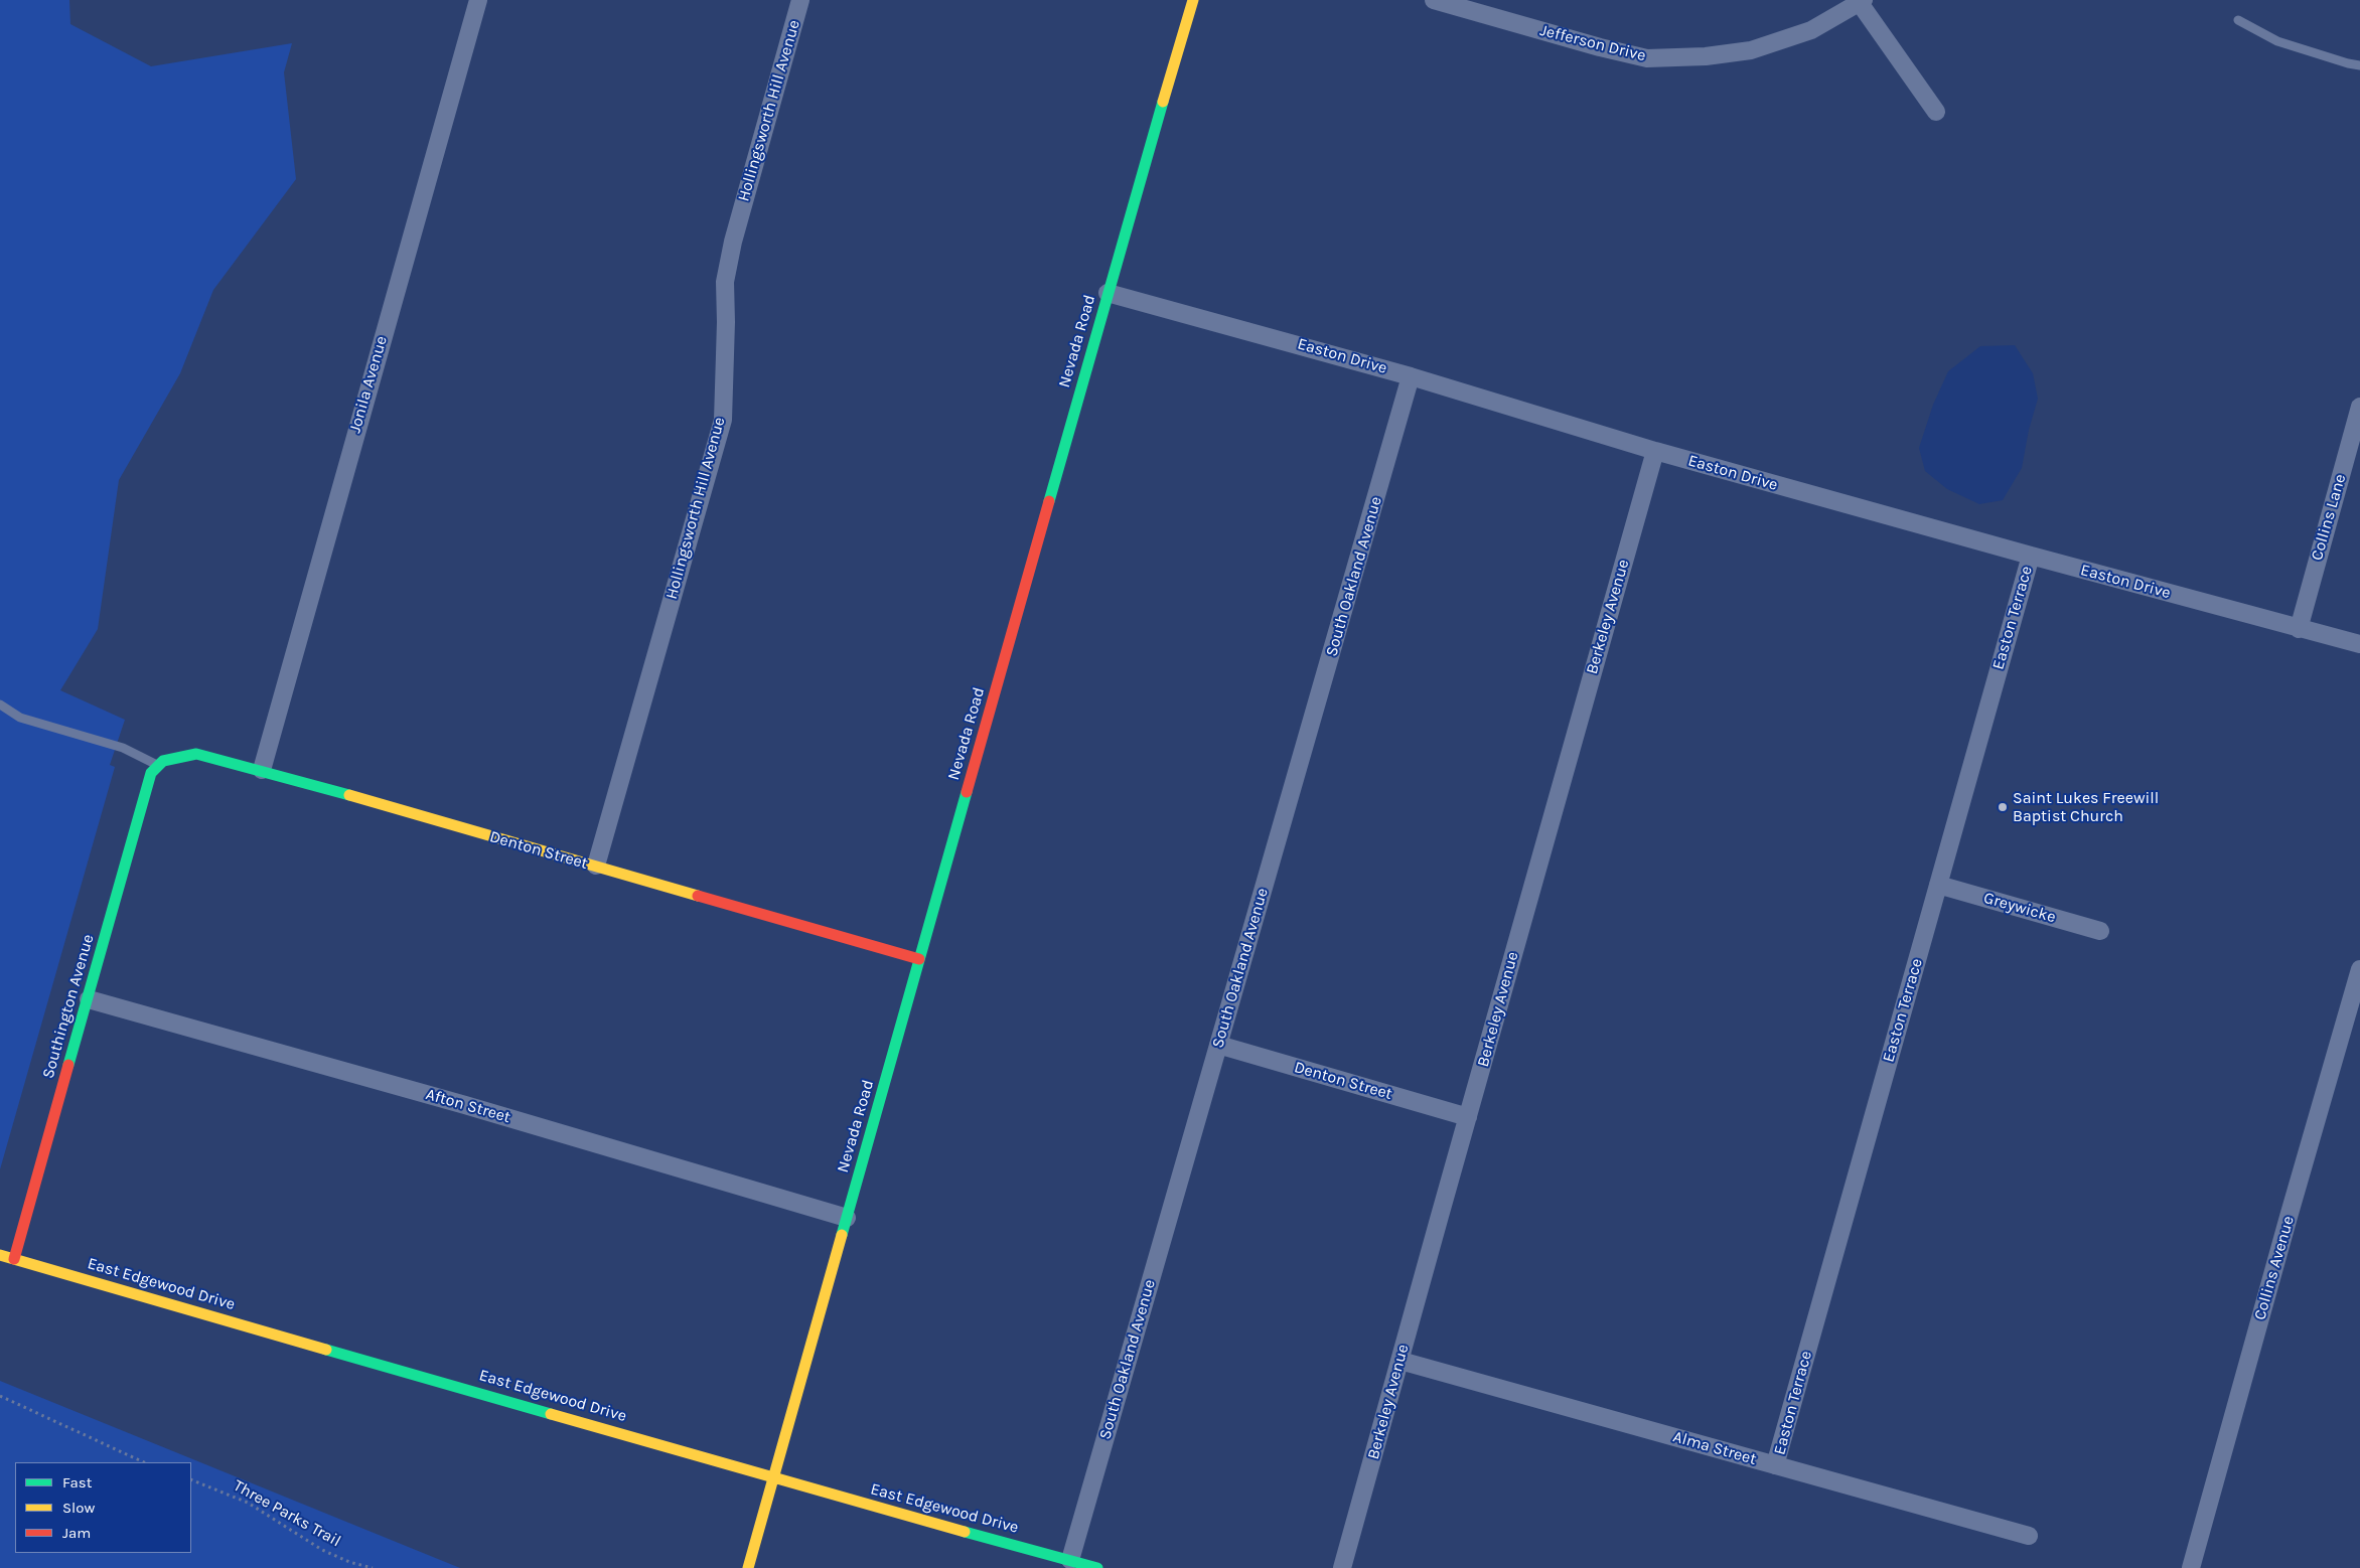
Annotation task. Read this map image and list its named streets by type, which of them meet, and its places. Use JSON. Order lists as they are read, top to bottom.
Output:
{
  "streets": {
    "street": [
      "Jefferson Drive",
      "Hollingsworth Hill Avenue",
      "Nevada Road",
      "Easton Drive",
      "Jonila Avenue",
      "Collins Lane",
      "South Oakland Avenue",
      "Berkeley Avenue",
      "Easton Terrace",
      "Denton Street",
      "Greywicke",
      "Southington Avenue",
      "Afton Street",
      "Collins Avenue",
      "East Edgewood Drive",
      "Alma Street"
    ],
    "path": ["Three Parks Trail"]
  },
  "crossings": [
    ["Hollingsworth Hill Avenue", "Denton Street"],
    ["Nevada Road", "Easton Drive"],
    ["Nevada Road", "Denton Street"],
    ["Nevada Road", "Afton Street"],
    ["Nevada Road", "East Edgewood Drive"],
    ["Easton Drive", "Collins Lane"],
    ["Easton Drive", "South Oakland Avenue"],
    ["Easton Drive", "Berkeley Avenue"],
    ["Easton Drive", "Easton Terrace"],
    ["Jonila Avenue", "Denton Street"],
    ["South Oakland Avenue", "Denton Street"],
    ["South Oakland Avenue", "East Edgewood Drive"],
    ["Berkeley Avenue", "Denton Street"],
    ["Berkeley Avenue", "Alma Street"],
    ["Easton Terrace", "Greywicke"],
    ["Easton Terrace", "Alma Street"],
    ["Denton Street", "Southington Avenue"],
    ["Southington Avenue", "Afton Street"],
    ["Southington Avenue", "East Edgewood Drive"]
  ],
  "places": ["Saint Lukes Freewill Baptist Church"],
  "legend": ["Fast", "Slow", "Jam"]
}
